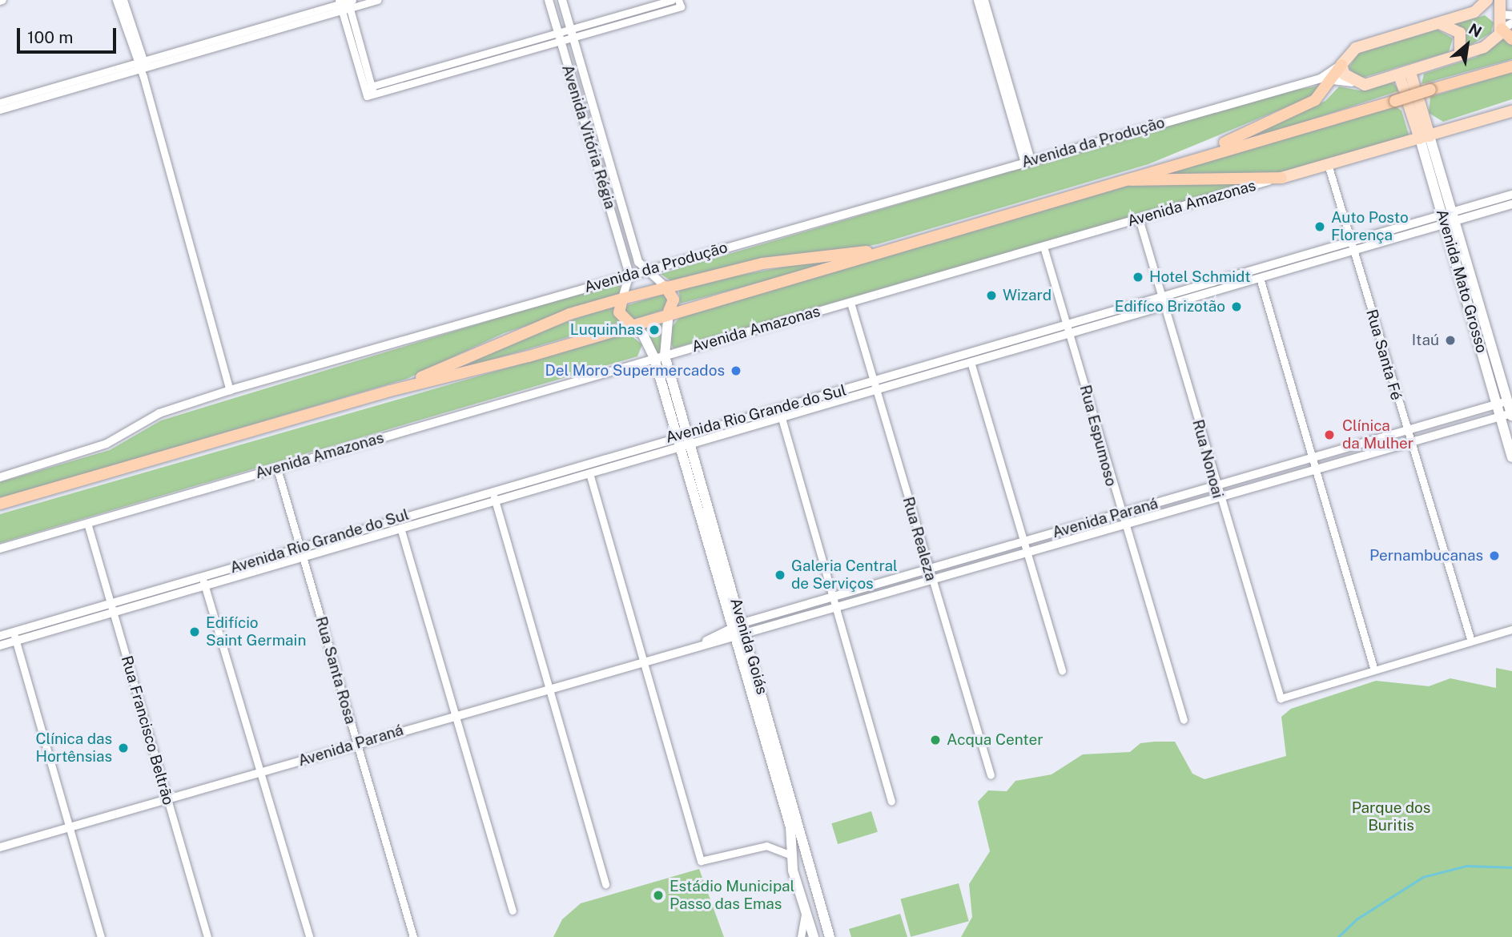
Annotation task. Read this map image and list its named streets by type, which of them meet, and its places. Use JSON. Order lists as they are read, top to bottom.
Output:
{
  "streets": {
    "main road": ["Avenida Amazonas", "Avenida Mato Grosso", "Avenida Goiás"],
    "street": [
      "Avenida Vitória Régia",
      "Avenida da Produção",
      "Rua Santa Fé",
      "Avenida Rio Grande do Sul",
      "Rua Espumoso",
      "Rua Nonoai",
      "Avenida Paraná",
      "Rua Realeza",
      "Rua Santa Rosa",
      "Rua Francisco Beltrão"
    ]
  },
  "crossings": [
    ["Avenida Vitória Régia", "Avenida da Produção"],
    ["Avenida Amazonas", "Avenida Mato Grosso"],
    ["Avenida Amazonas", "Rua Santa Fé"],
    ["Avenida Amazonas", "Rua Espumoso"],
    ["Avenida Amazonas", "Rua Nonoai"],
    ["Avenida Amazonas", "Rua Realeza"],
    ["Avenida Amazonas", "Avenida Goiás"],
    ["Avenida Amazonas", "Rua Santa Rosa"],
    ["Avenida Amazonas", "Rua Francisco Beltrão"],
    ["Avenida Mato Grosso", "Avenida Rio Grande do Sul"],
    ["Avenida Mato Grosso", "Avenida Paraná"],
    ["Rua Santa Fé", "Avenida Rio Grande do Sul"],
    ["Rua Santa Fé", "Avenida Paraná"],
    ["Avenida Rio Grande do Sul", "Rua Espumoso"],
    ["Avenida Rio Grande do Sul", "Rua Nonoai"],
    ["Avenida Rio Grande do Sul", "Rua Realeza"],
    ["Avenida Rio Grande do Sul", "Avenida Goiás"],
    ["Avenida Rio Grande do Sul", "Rua Santa Rosa"],
    ["Avenida Rio Grande do Sul", "Rua Francisco Beltrão"],
    ["Rua Espumoso", "Avenida Paraná"],
    ["Rua Nonoai", "Avenida Paraná"],
    ["Avenida Paraná", "Rua Realeza"],
    ["Avenida Paraná", "Avenida Goiás"],
    ["Avenida Paraná", "Rua Santa Rosa"],
    ["Avenida Paraná", "Rua Francisco Beltrão"]
  ],
  "parks": ["Parque dos Buritis"],
  "places": [
    "Auto Posto Florença",
    "Hotel Schmidt",
    "Wizard",
    "Edifíco Brizotão",
    "Luquinhas",
    "Itaú",
    "Del Moro Supermercados",
    "Clínica da Mulher",
    "Pernambucanas",
    "Galeria Central de Serviços",
    "Edifício Saint Germain",
    "Acqua Center",
    "Clínica das Hortênsias",
    "Estádio Municipal Passo das Emas"
  ],
  "scale_bar": "100 m",
  "north": "top right"
}
